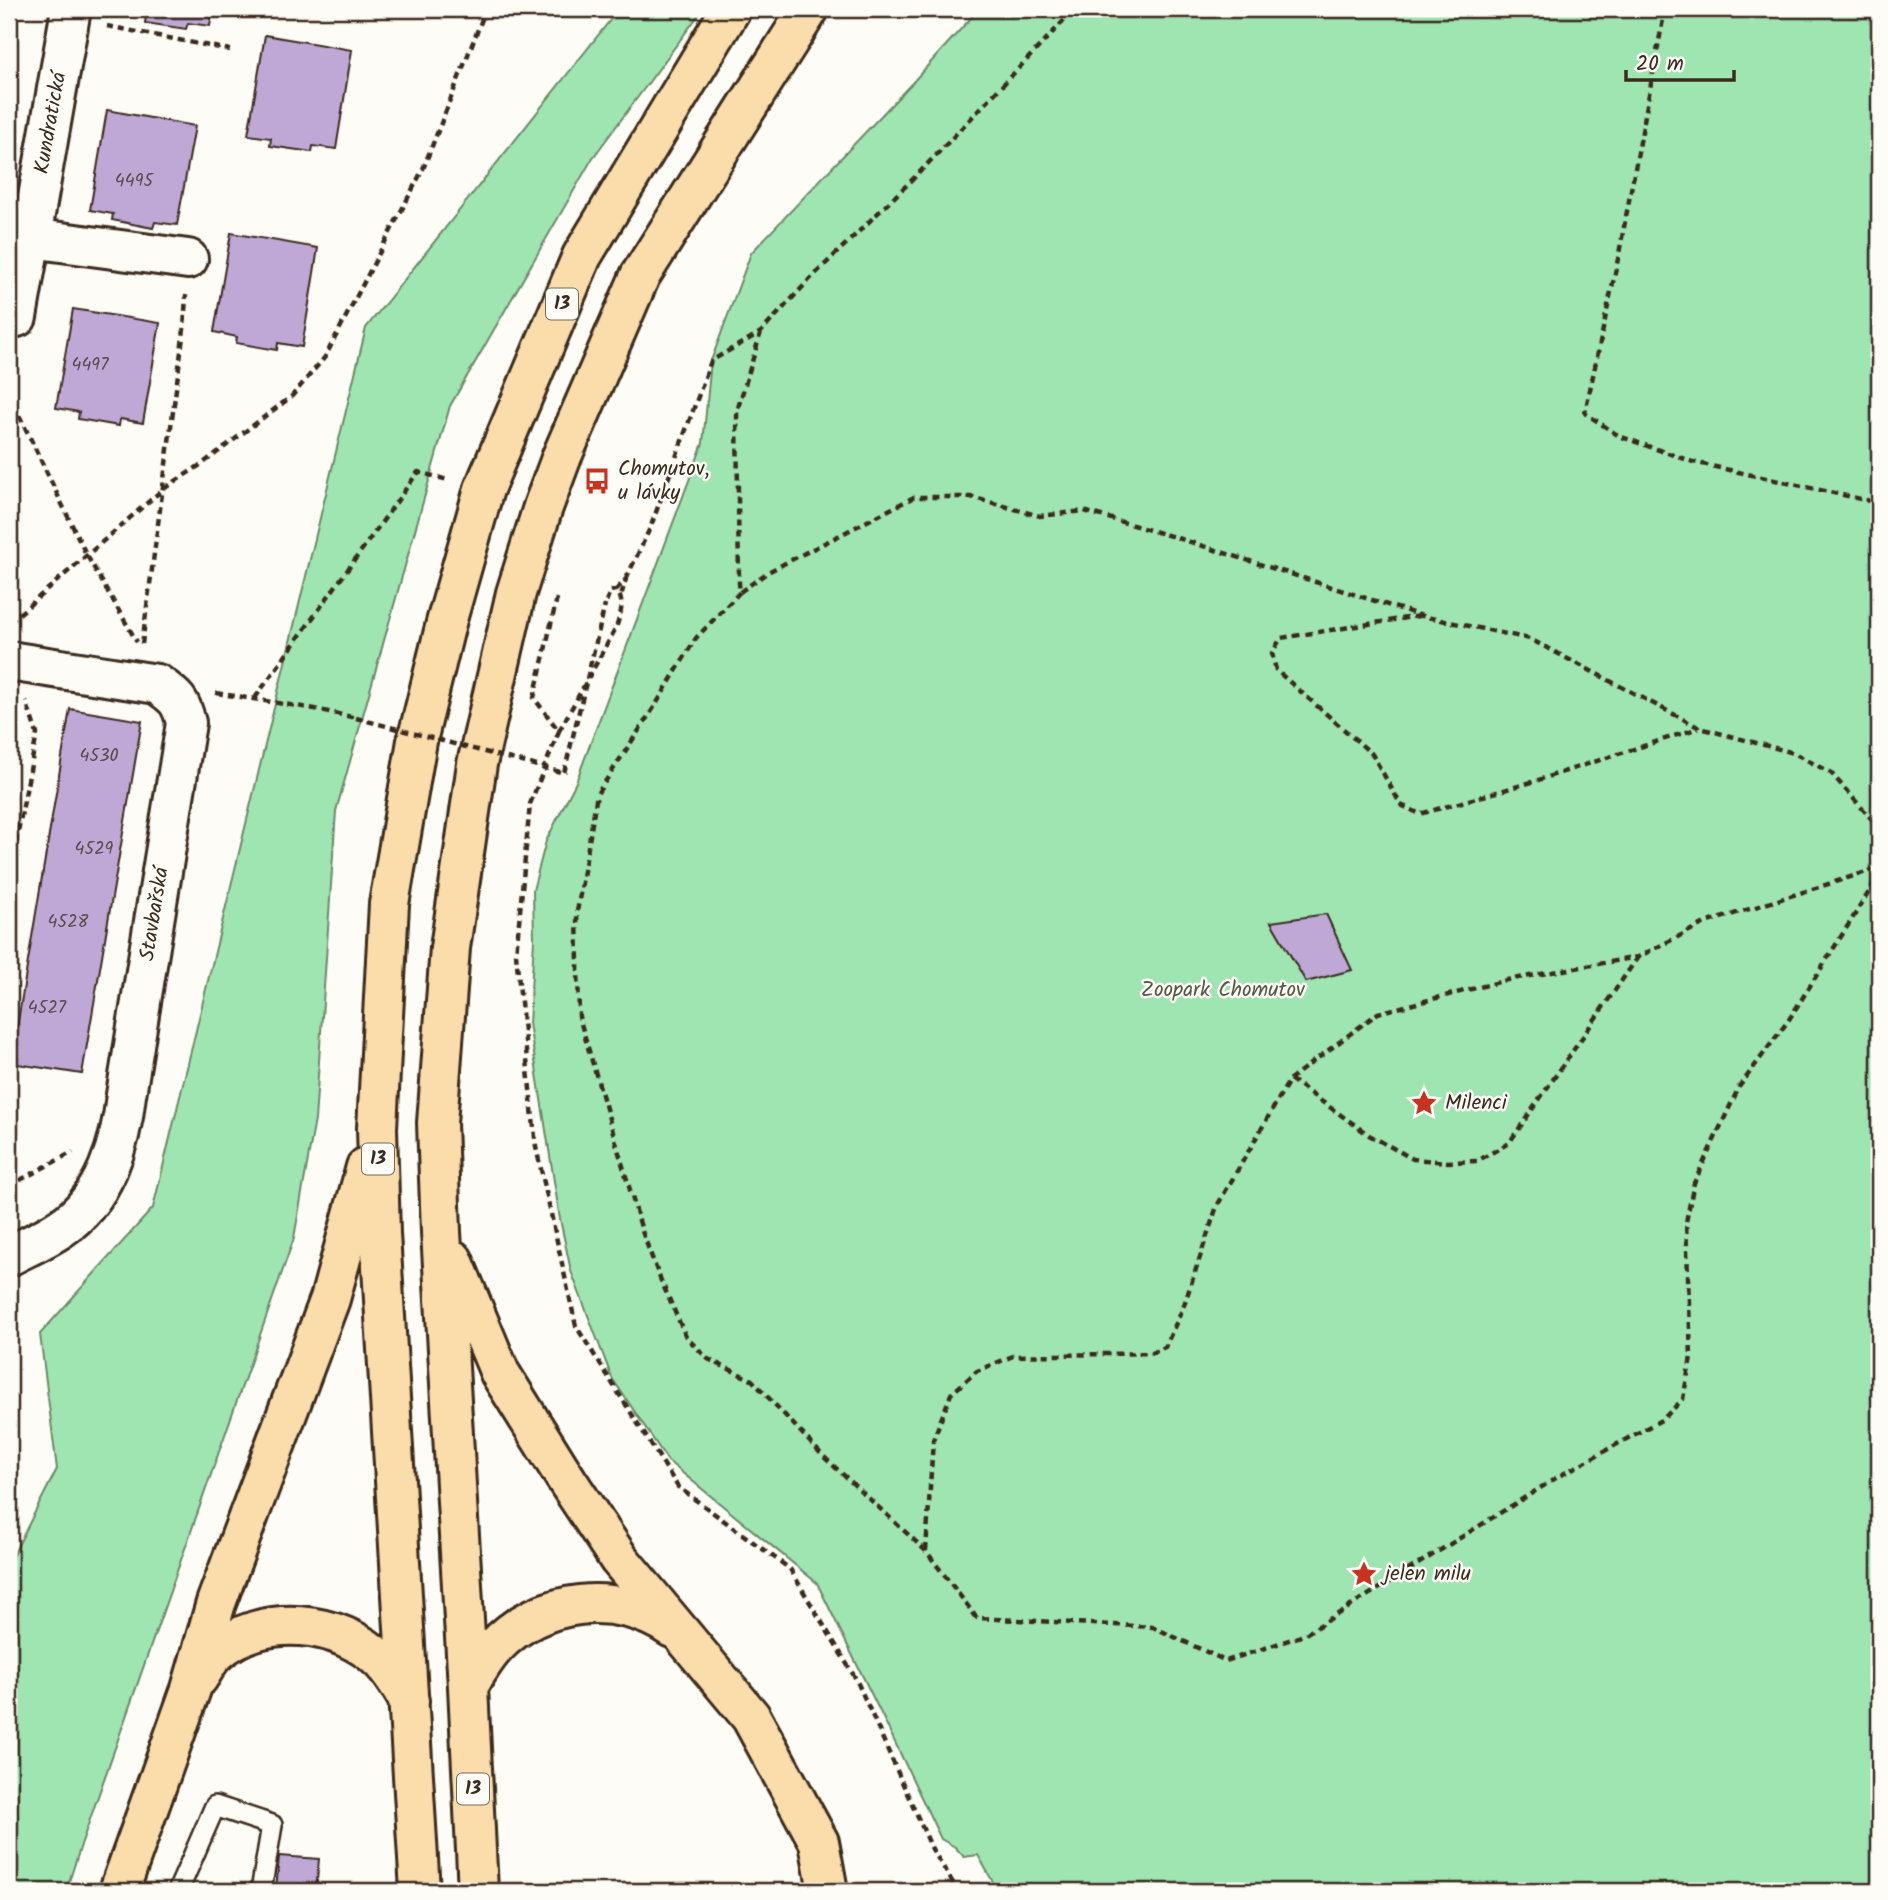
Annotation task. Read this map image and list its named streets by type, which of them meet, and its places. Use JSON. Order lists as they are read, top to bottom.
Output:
{
  "streets": {
    "highway": ["13"],
    "street": ["Kundratická", "Stavbařská"]
  },
  "parks": ["Zoopark Chomutov"],
  "places": {
    "bus stop": ["Chomutov, u lávky"],
    "place": ["Milenci", "jelen milu"]
  },
  "house_numbers": [
    "4495",
    "4497",
    "4530",
    "4529",
    "4528",
    "4527"
  ],
  "scale_bar": "20 m"
}
